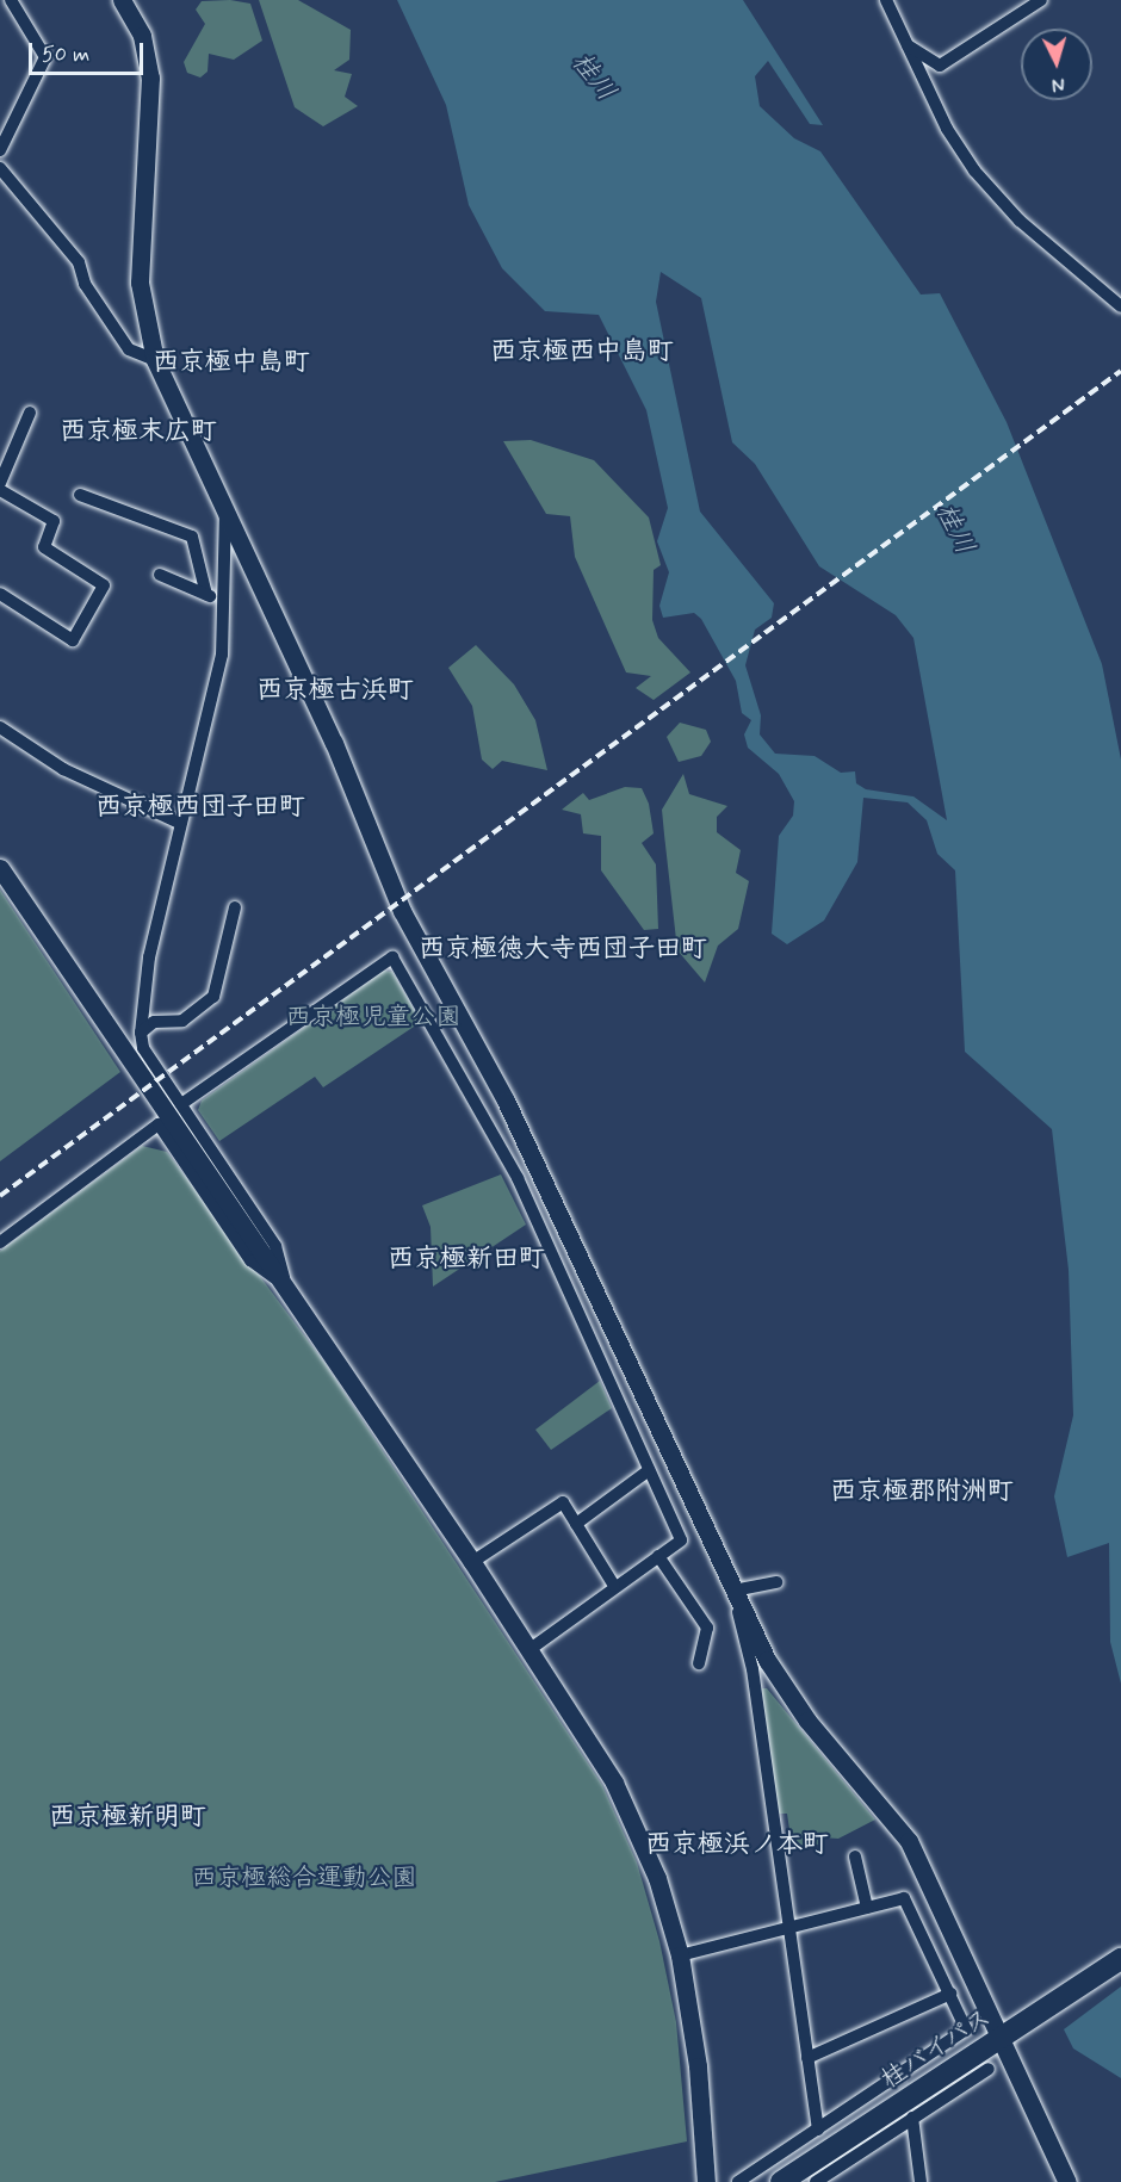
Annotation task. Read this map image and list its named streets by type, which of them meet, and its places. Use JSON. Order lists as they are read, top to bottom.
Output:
{
  "streets": {
    "highway": ["桂バイパス"]
  },
  "districts": [
    "西京極西中島町",
    "西京極中島町",
    "西京極末広町",
    "西京極古浜町",
    "西京極西団子田町",
    "西京極徳大寺西団子田町",
    "西京極新田町",
    "西京極郡附洲町",
    "西京極新明町",
    "西京極浜ノ本町"
  ],
  "water": ["桂川"],
  "parks": ["西京極児童公園", "西京極総合運動公園"],
  "scale_bar": "50 m",
  "north": "bottom"
}
